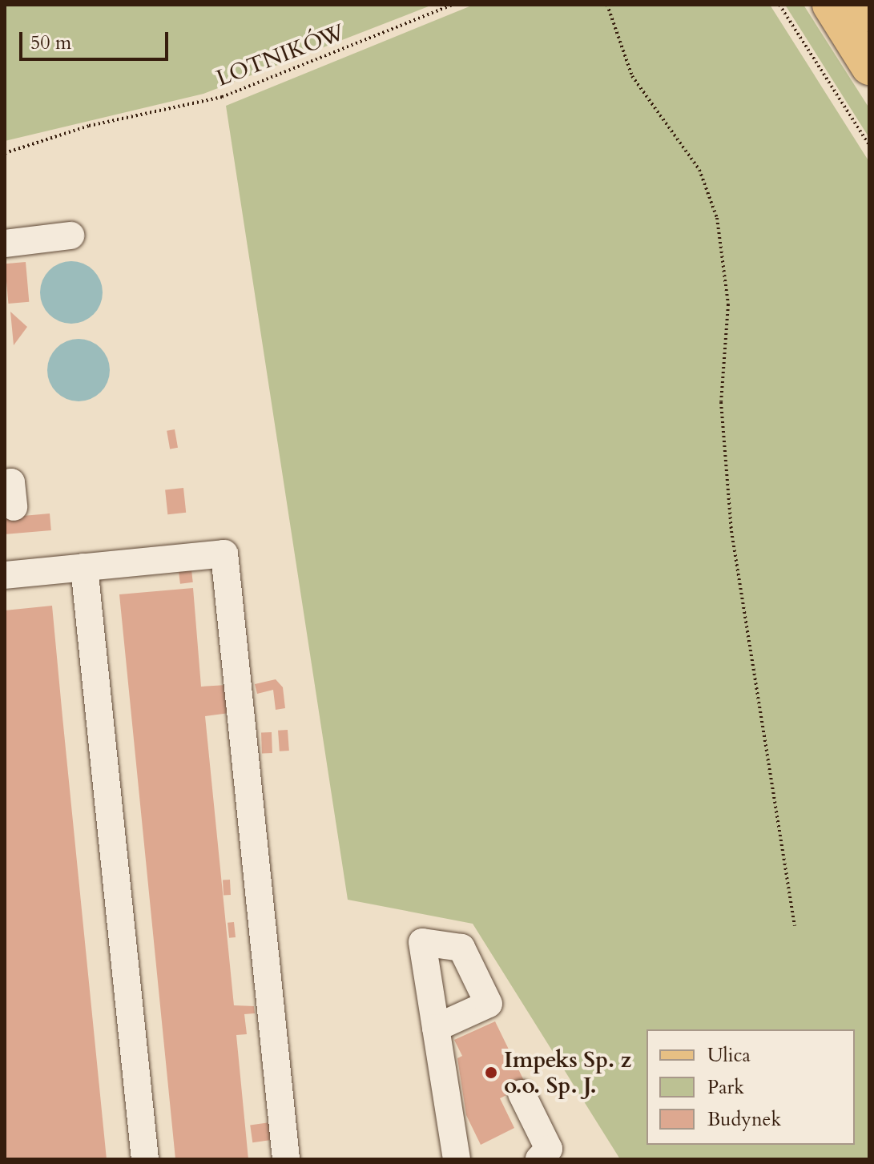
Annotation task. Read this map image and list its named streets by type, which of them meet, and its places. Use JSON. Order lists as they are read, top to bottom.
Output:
{
  "streets": {
    "path": ["LOTNIKÓW"]
  },
  "places": ["Impeks Sp. z o.o. Sp. J."],
  "legend": ["Ulica", "Park", "Budynek"],
  "scale_bar": "50 m"
}
